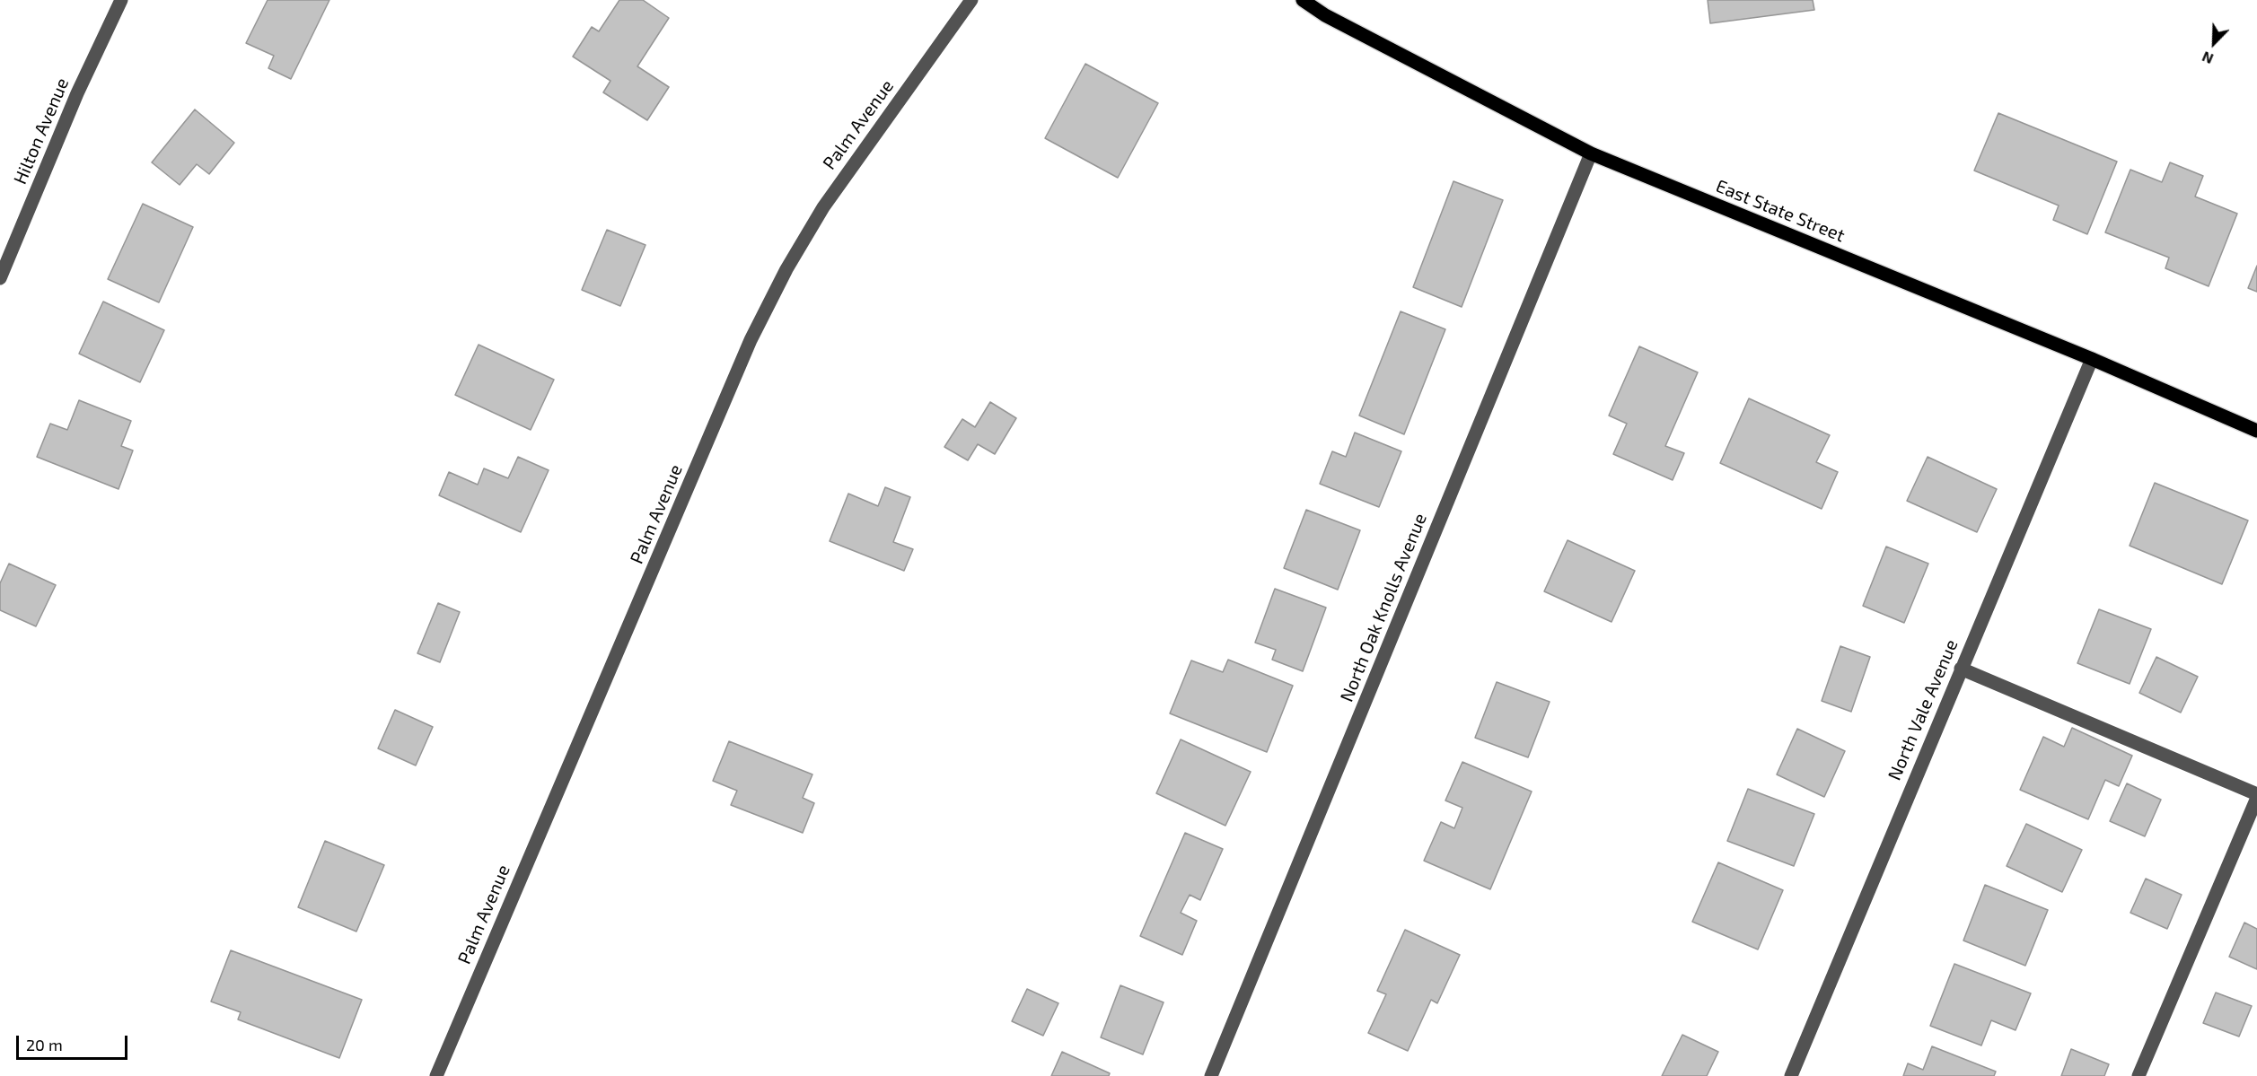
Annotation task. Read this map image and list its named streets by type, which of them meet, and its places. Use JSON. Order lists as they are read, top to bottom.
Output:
{
  "streets": {
    "main road": ["East State Street"],
    "street": [
      "Palm Avenue",
      "Hilton Avenue",
      "North Oak Knolls Avenue",
      "North Vale Avenue"
    ]
  },
  "crossings": [
    ["East State Street", "North Oak Knolls Avenue"],
    ["East State Street", "North Vale Avenue"]
  ],
  "scale_bar": "20 m",
  "north": "bottom left"
}
